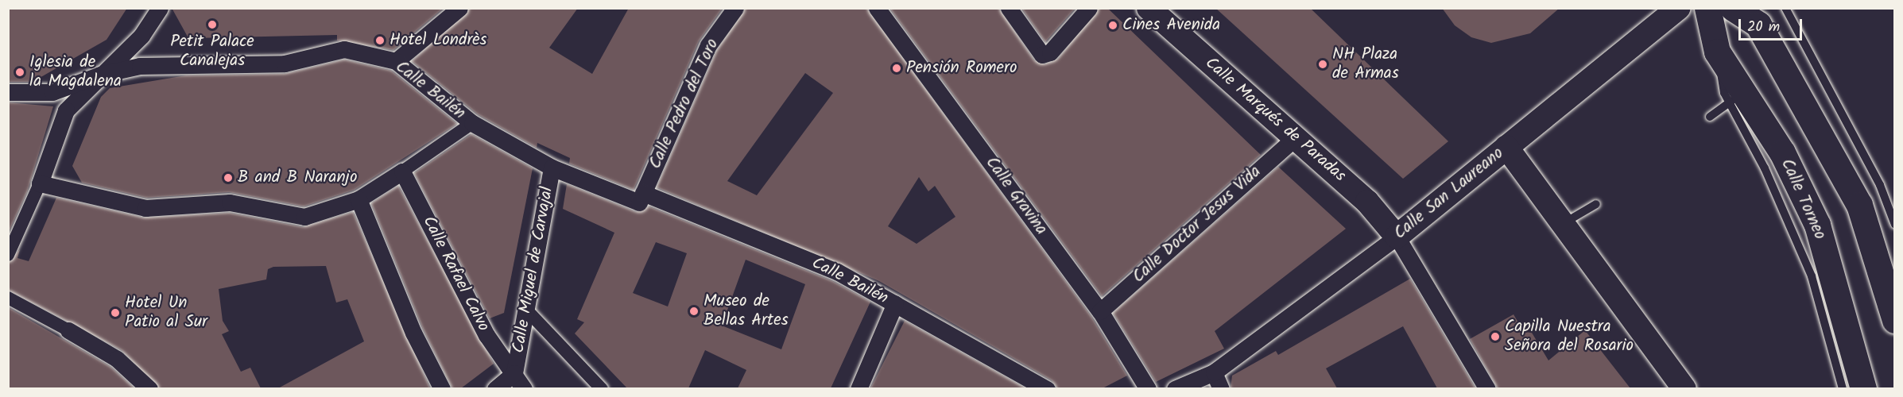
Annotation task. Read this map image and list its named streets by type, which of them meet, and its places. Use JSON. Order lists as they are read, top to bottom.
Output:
{
  "streets": {
    "main road": ["Calle Marqués de Paradas", "Calle San Laureano", "Calle Torneo"],
    "street": [
      "Calle Bailén",
      "Calle Pedro del Toro",
      "Calle Gravina",
      "Calle Doctor Jesus Vida",
      "Calle Miguel de Carvajal",
      "Calle Rafael Calvo"
    ]
  },
  "crossings": [
    ["Calle Bailén", "Calle Pedro del Toro"],
    ["Calle Bailén", "Calle Miguel de Carvajal"],
    ["Calle Marqués de Paradas", "Calle San Laureano"],
    ["Calle Marqués de Paradas", "Calle Doctor Jesus Vida"],
    ["Calle Gravina", "Calle Doctor Jesus Vida"],
    ["Calle Miguel de Carvajal", "Calle Rafael Calvo"]
  ],
  "places": [
    "Petit Palace Canalejas",
    "Cines Avenida",
    "Hotel Londrès",
    "NH Plaza de Armas",
    "Pensión Romero",
    "Iglesia de la Magdalena",
    "B and B Naranjo",
    "Museo de Bellas Artes",
    "Hotel Un Patio al Sur",
    "Capilla Nuestra Señora del Rosario"
  ],
  "scale_bar": "20 m"
}
